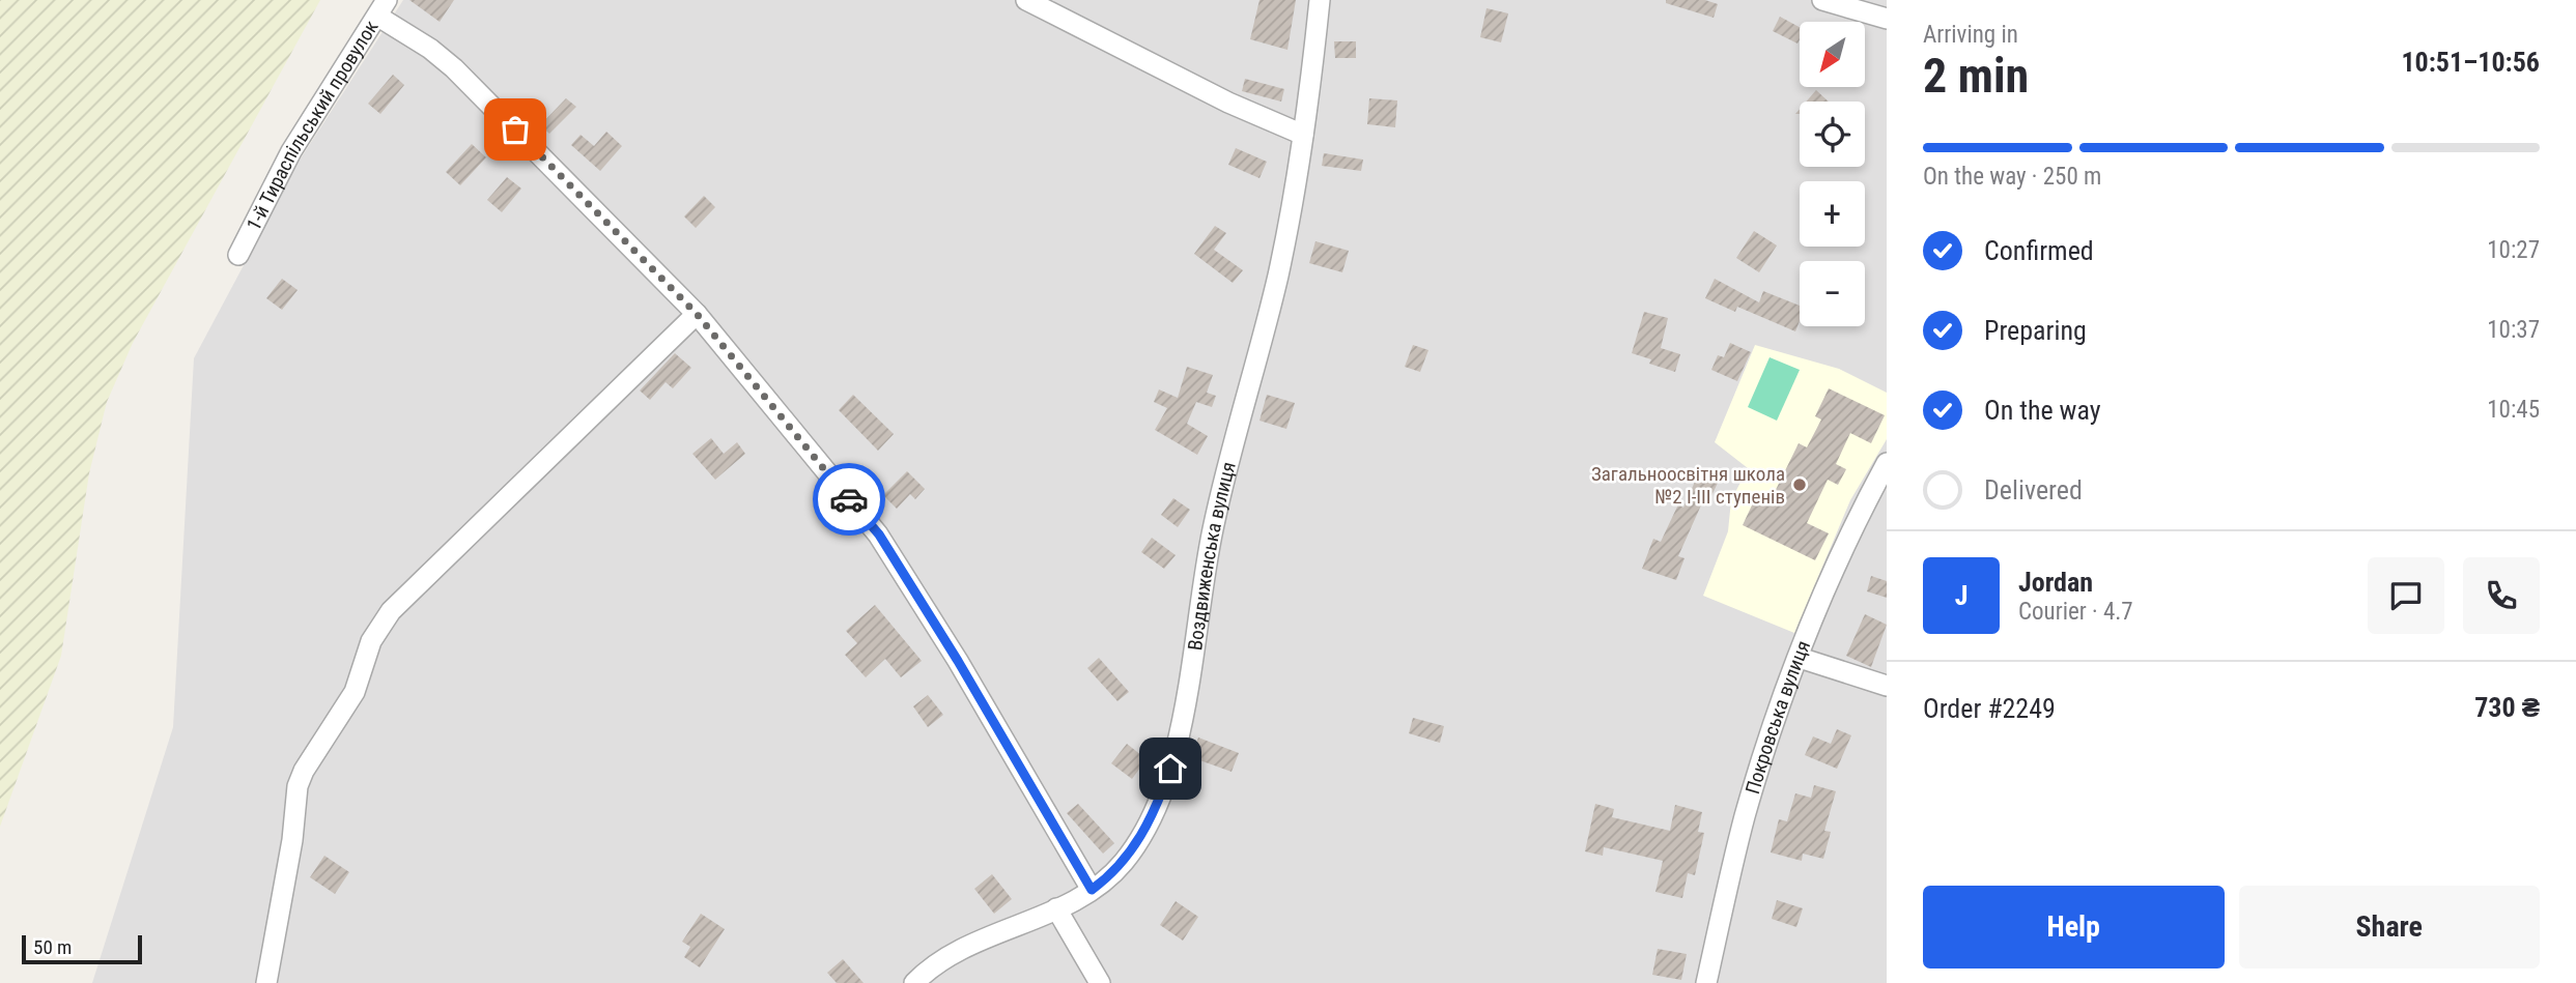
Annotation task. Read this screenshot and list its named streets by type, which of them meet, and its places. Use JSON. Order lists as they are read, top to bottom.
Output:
{
  "streets": {
    "street": ["1-й Тираспільський провулок", "Воздвиженська вулиця", "Покровська вулиця"]
  },
  "places": ["Загальноосвітня школа №2 I-III ступенів"],
  "scale_bar": "50 m",
  "north": "bottom left",
  "page": {
    "heading": ["2 min", "Arriving in", "10:51–10:56"],
    "panel": [
      "Jordan",
      "Courier · 4.7",
      "Order #2249",
      "730 ₴"
    ],
    "map_buttons": ["+", "−"],
    "bar": "On the way · 250 m",
    "list": [
      ["Confirmed", "10:27"],
      ["Preparing", "10:37"],
      ["On the way", "10:45"],
      "Delivered"
    ],
    "round": "J",
    "buttons": ["Help", "Share"],
    "scale": "50 m"
  }
}
